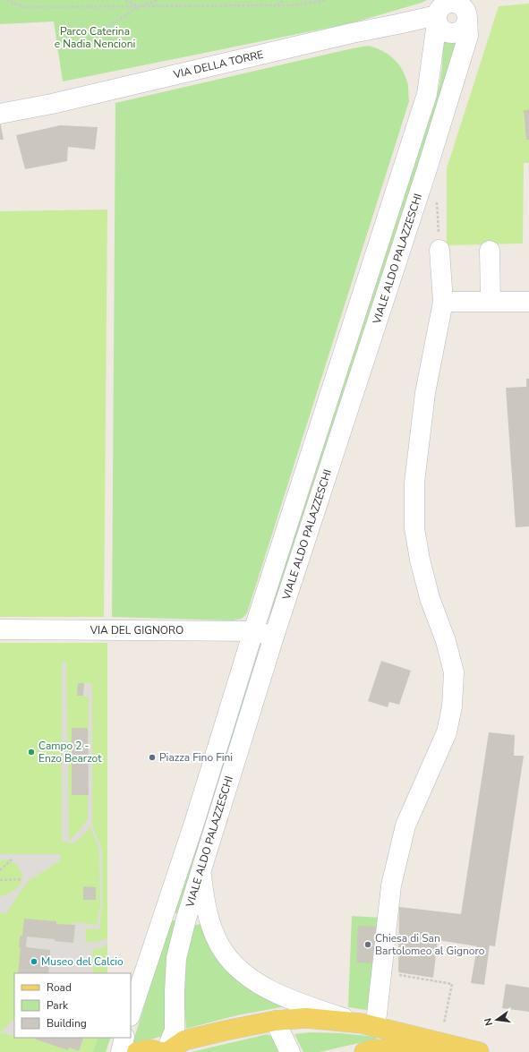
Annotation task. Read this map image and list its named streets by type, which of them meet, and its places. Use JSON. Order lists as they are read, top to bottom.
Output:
{
  "streets": {
    "street": ["VIA DELLA TORRE", "VIALE ALDO PALAZZESCHI", "VIA DEL GIGNORO"]
  },
  "crossings": [
    ["VIA DELLA TORRE", "VIALE ALDO PALAZZESCHI"],
    ["VIALE ALDO PALAZZESCHI", "VIA DEL GIGNORO"]
  ],
  "parks": ["Parco Caterina e Nadia Nencioni"],
  "places": [
    "Campo 2 - Enzo Bearzot",
    "Piazza Fino Fini",
    "Chiesa di San Bartolomeo al Gignoro",
    "Museo del Calcio"
  ],
  "legend": ["Road", "Park", "Building"],
  "north": "left"
}
